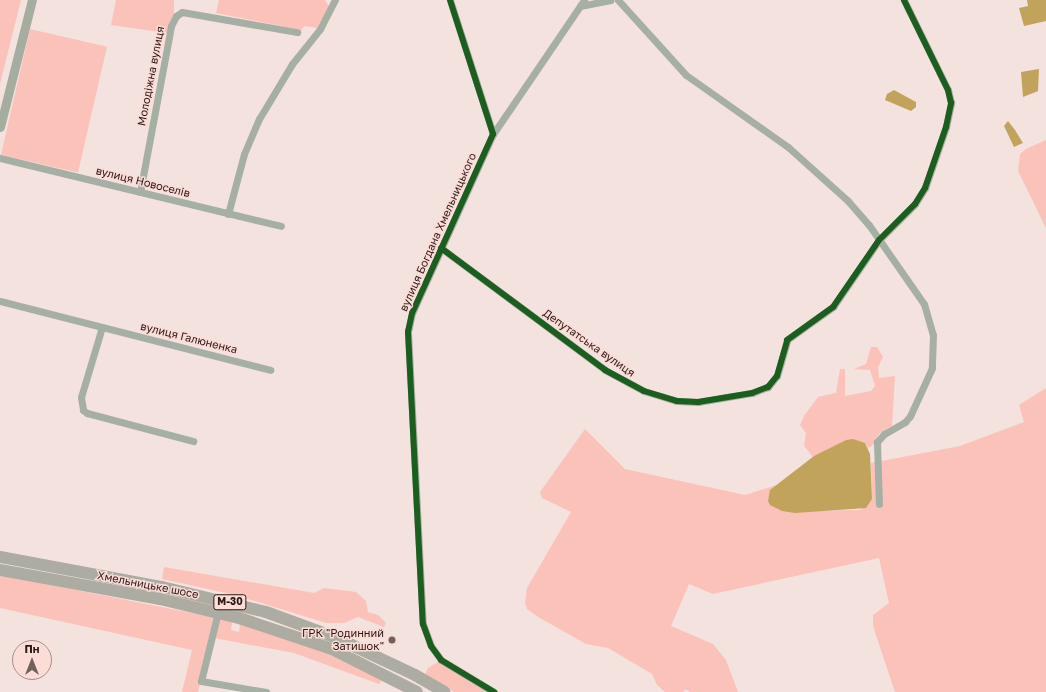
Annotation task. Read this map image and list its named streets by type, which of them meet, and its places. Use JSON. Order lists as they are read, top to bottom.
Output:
{
  "streets": {
    "highway": ["Хмельницьке шосе", "М-30"],
    "street": [
      "Молодіжна вулиця",
      "вулиця Новоселів",
      "вулиця Богдана Хмельницького",
      "вулиця Галюненка",
      "Депутатська вулиця"
    ]
  },
  "crossings": [
    ["Молодіжна вулиця", "вулиця Новоселів"],
    ["вулиця Богдана Хмельницького", "Депутатська вулиця"]
  ],
  "places": ["ГРК \"Родинний Затишок\""],
  "north": "top"
}
